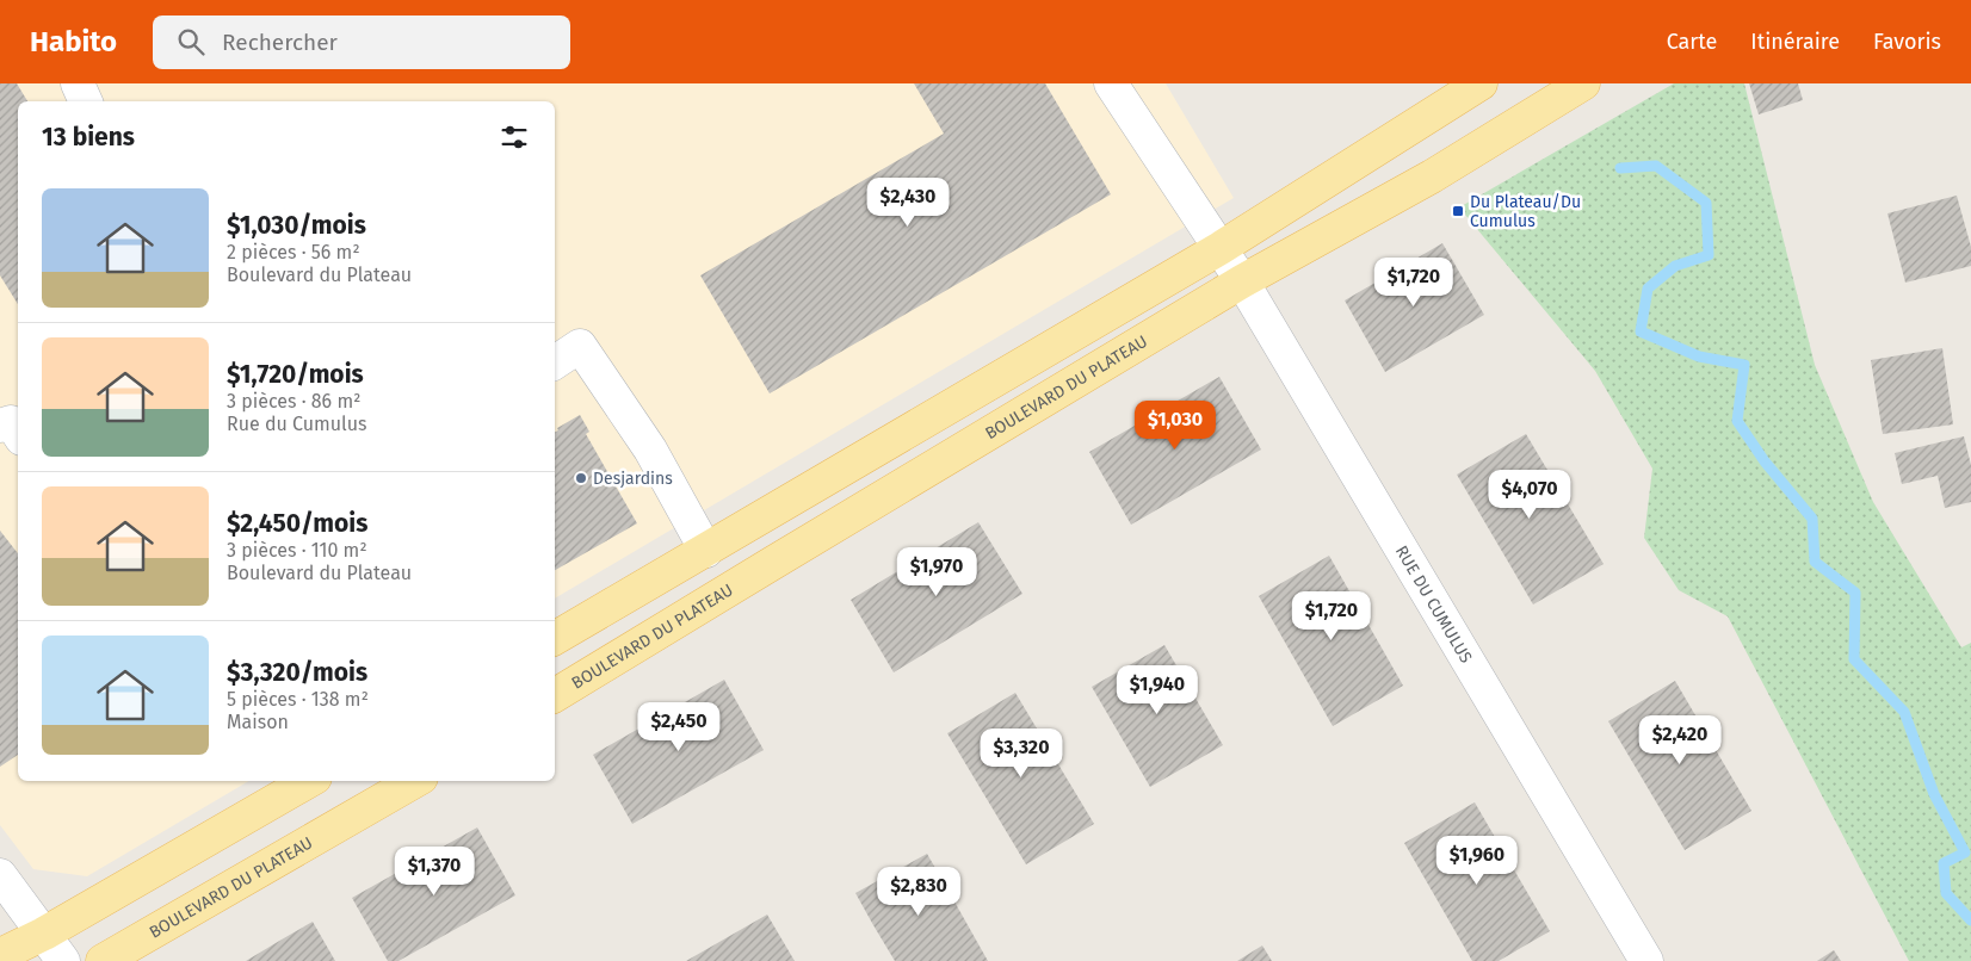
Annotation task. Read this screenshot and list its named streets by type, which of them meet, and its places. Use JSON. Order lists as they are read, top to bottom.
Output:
{
  "streets": {
    "main road": ["BOULEVARD DU PLATEAU"],
    "street": ["RUE DU CUMULUS"]
  },
  "crossings": [
    ["BOULEVARD DU PLATEAU", "RUE DU CUMULUS"]
  ],
  "places": {
    "transit": ["Du Plateau/Du Cumulus"],
    "other": ["Desjardins"]
  },
  "page": {
    "header": "Habito",
    "search": "Rechercher",
    "nav": ["Carte", "Itinéraire", "Favoris"],
    "heading": "13 biens",
    "list": [
      {
        "name": "$1,030/mois",
        "note": "2 pièces · 56 m² · Boulevard du Plateau"
      },
      {
        "name": "$1,720/mois",
        "note": "3 pièces · 86 m² · Rue du Cumulus"
      },
      {
        "name": "$2,450/mois",
        "note": "3 pièces · 110 m² · Boulevard du Plateau"
      },
      {
        "name": "$3,320/mois",
        "note": "5 pièces · 138 m² · Maison"
      }
    ],
    "price": [
      "$2,430",
      "$1,720",
      "$1,030",
      "$4,070",
      "$1,970",
      "$1,720",
      "$1,940",
      "$2,450",
      "$2,420",
      "$3,320",
      "$1,960",
      "$1,370",
      "$2,830"
    ]
  }
}
